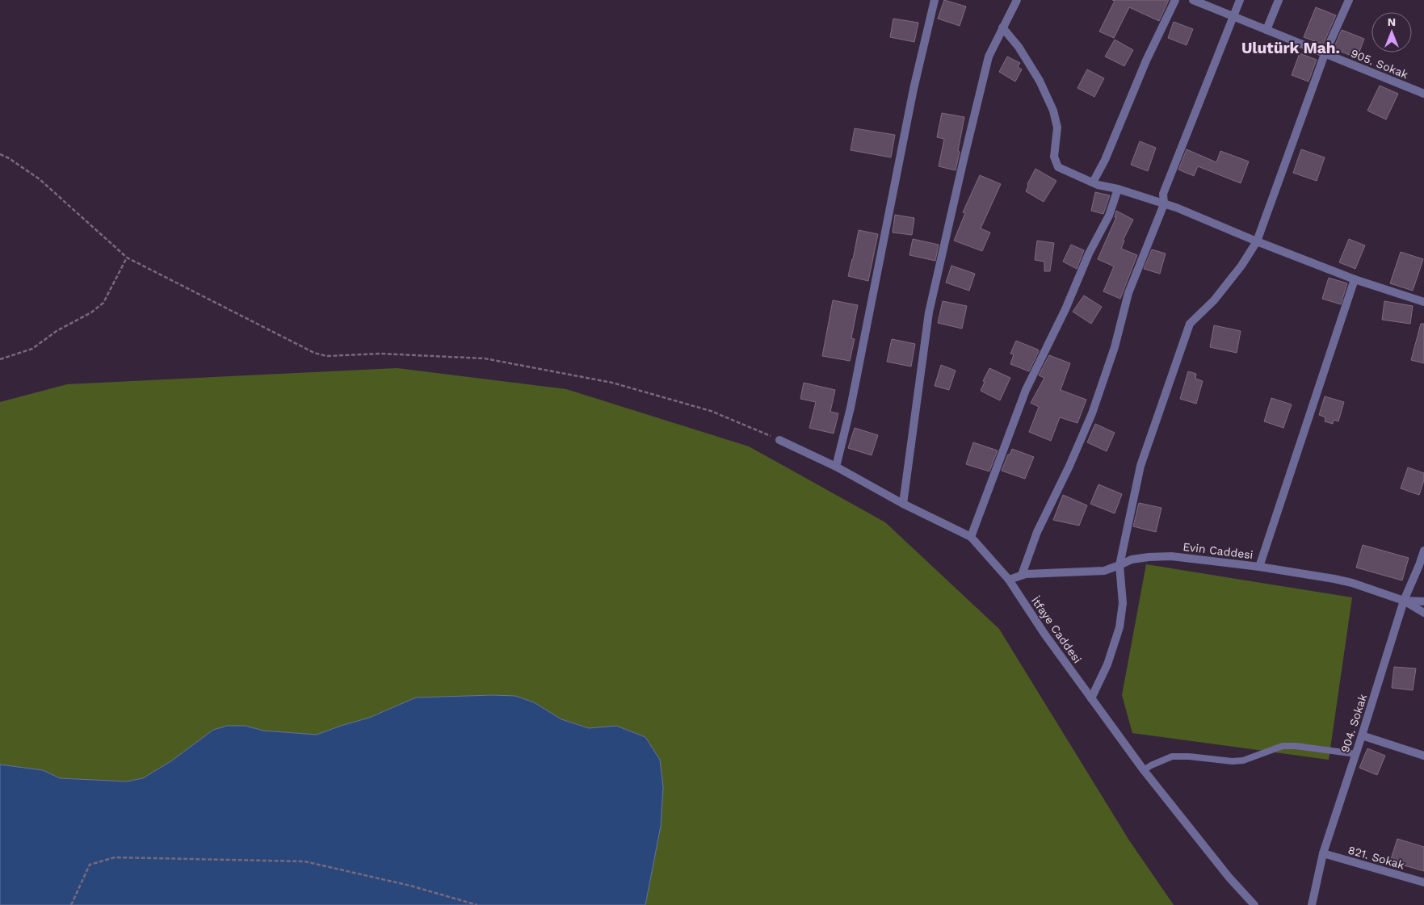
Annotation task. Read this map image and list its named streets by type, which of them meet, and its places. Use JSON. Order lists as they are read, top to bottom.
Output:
{
  "streets": {
    "street": [
      "905. Sokak",
      "Evin Caddesi",
      "İtfaye Caddesi",
      "904. Sokak",
      "821. Sokak"
    ]
  },
  "crossings": [
    ["Evin Caddesi", "İtfaye Caddesi"],
    ["Evin Caddesi", "904. Sokak"],
    ["904. Sokak", "821. Sokak"]
  ],
  "districts": ["Ulutürk Mah."],
  "north": "top"
}
